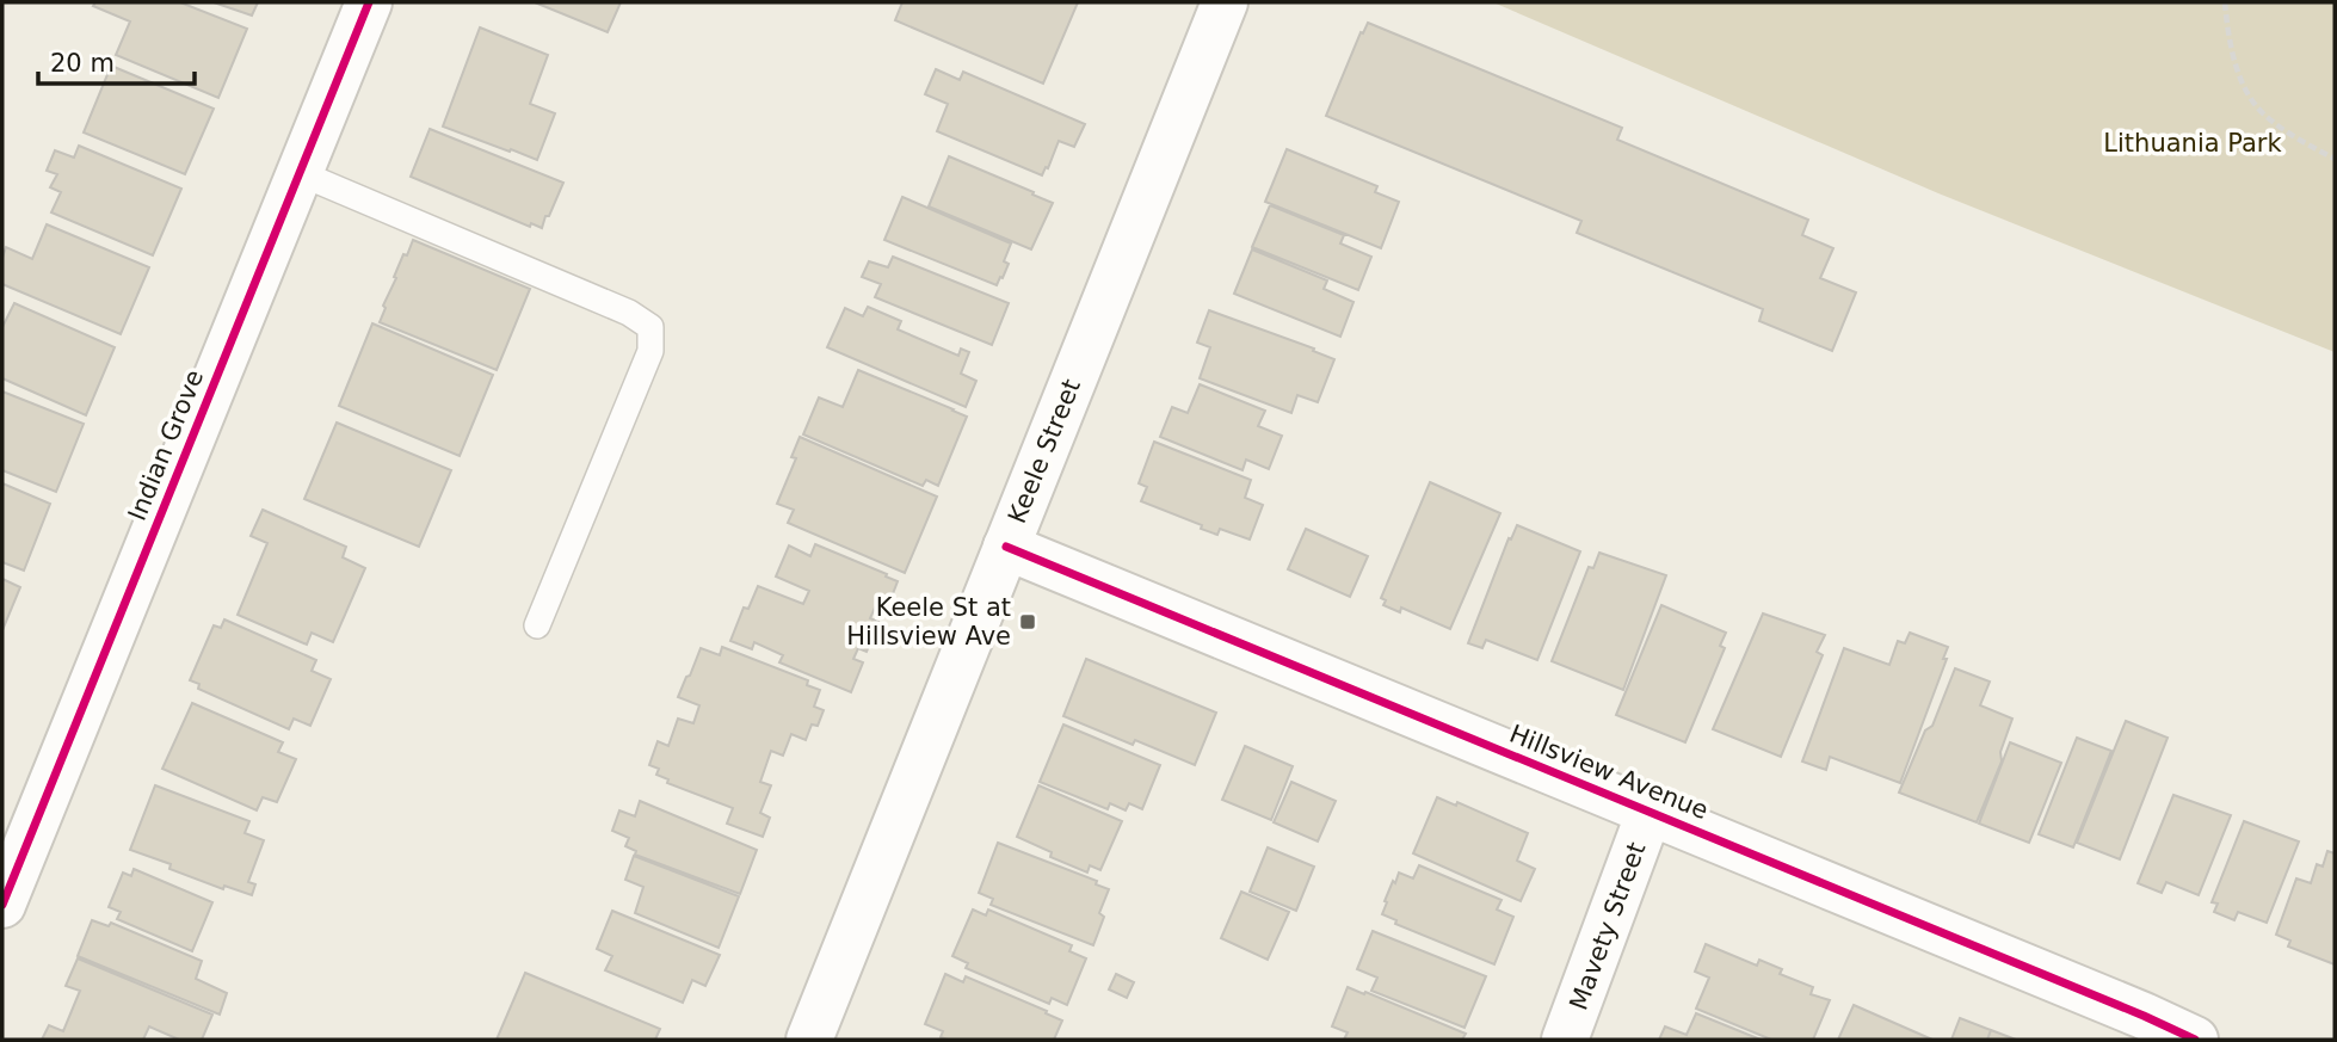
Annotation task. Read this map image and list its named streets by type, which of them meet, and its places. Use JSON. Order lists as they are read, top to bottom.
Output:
{
  "streets": {
    "street": [
      "Indian Grove",
      "Keele Street",
      "Hillsview Avenue",
      "Mavety Street"
    ]
  },
  "crossings": [
    ["Keele Street", "Hillsview Avenue"],
    ["Hillsview Avenue", "Mavety Street"]
  ],
  "parks": ["Lithuania Park"],
  "places": {
    "transit": ["Keele St at Hillsview Ave"]
  },
  "scale_bar": "20 m"
}
